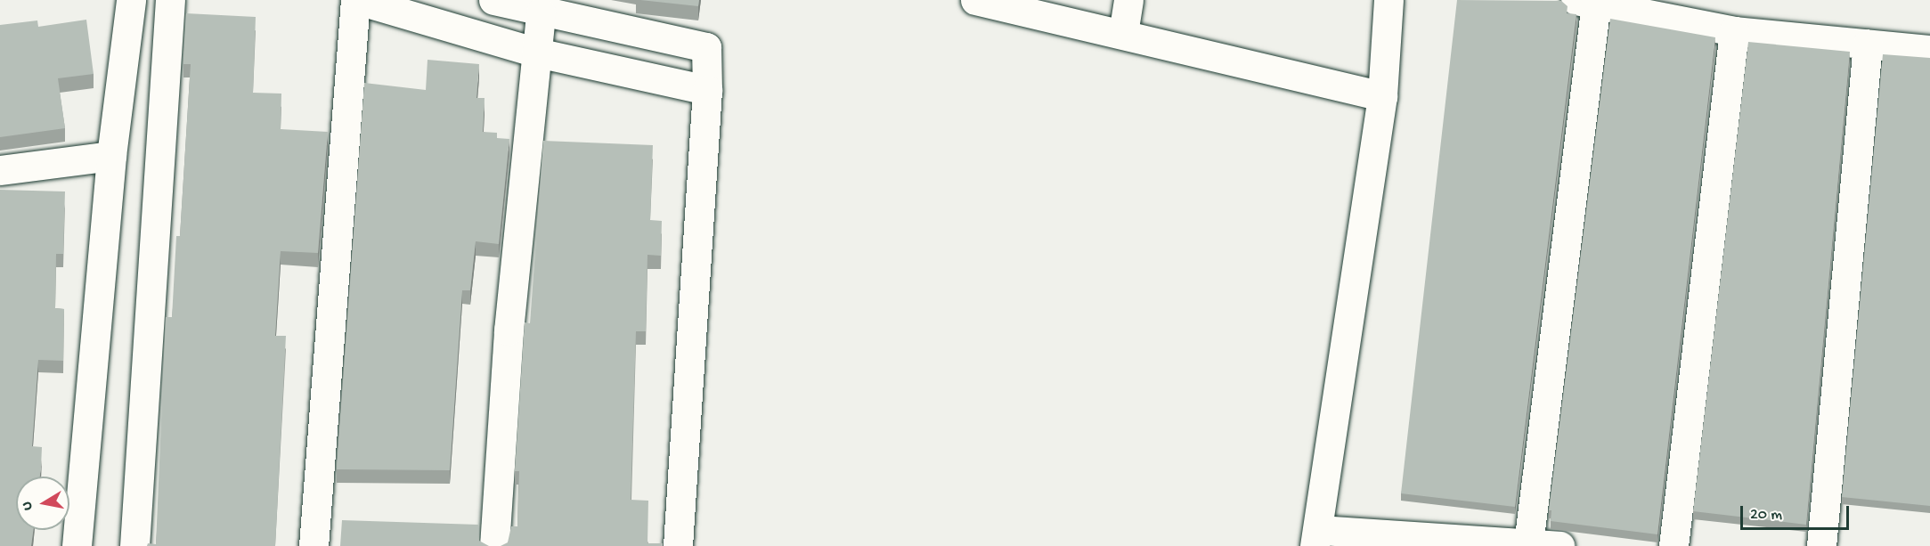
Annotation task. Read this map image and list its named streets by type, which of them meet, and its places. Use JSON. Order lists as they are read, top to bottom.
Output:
{
  "scale_bar": "20 m",
  "north": "left"
}
